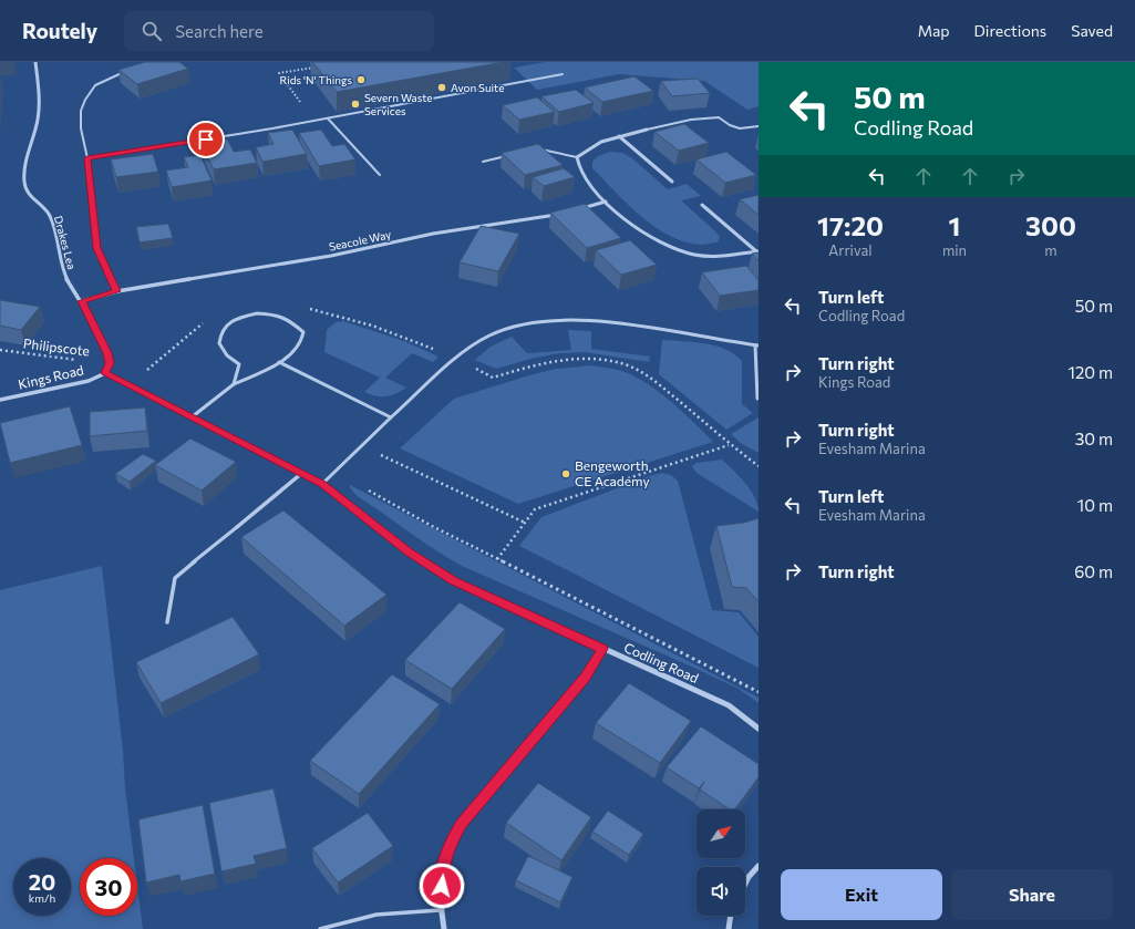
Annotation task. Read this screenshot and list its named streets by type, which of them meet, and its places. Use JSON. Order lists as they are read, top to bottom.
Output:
{
  "streets": {
    "street": [
      "Seacole Way",
      "Drakes Lea",
      "Kings Road",
      "Codling Road"
    ],
    "path": ["Philipscote"]
  },
  "crossings": [
    ["Seacole Way", "Drakes Lea"],
    ["Kings Road", "Codling Road"]
  ],
  "places": [
    "Rids 'N' Things",
    "Avon Suite",
    "Severn Waste Services",
    "Bengeworth CE Academy"
  ],
  "north": "top right",
  "page": {
    "header": "Routely",
    "search": "Search here",
    "nav": ["Map", "Directions", "Saved"],
    "turn": ["50 m", "Codling Road"],
    "eta": [
      "17:20",
      "Arrival",
      "1",
      "min",
      "300",
      "m"
    ],
    "list": [
      {
        "name": "Turn left",
        "note": "Codling Road",
        "value": "50 m"
      },
      {
        "name": "Turn right",
        "note": "Kings Road",
        "value": "120 m"
      },
      {
        "name": "Turn right",
        "note": "Evesham Marina",
        "value": "30 m"
      },
      {
        "name": "Turn left",
        "note": "Evesham Marina",
        "value": "10 m"
      },
      {
        "name": "Turn right",
        "value": "60 m"
      }
    ],
    "speed": "20 km/h",
    "limit": "30",
    "buttons": ["Exit", "Share"]
  }
}
